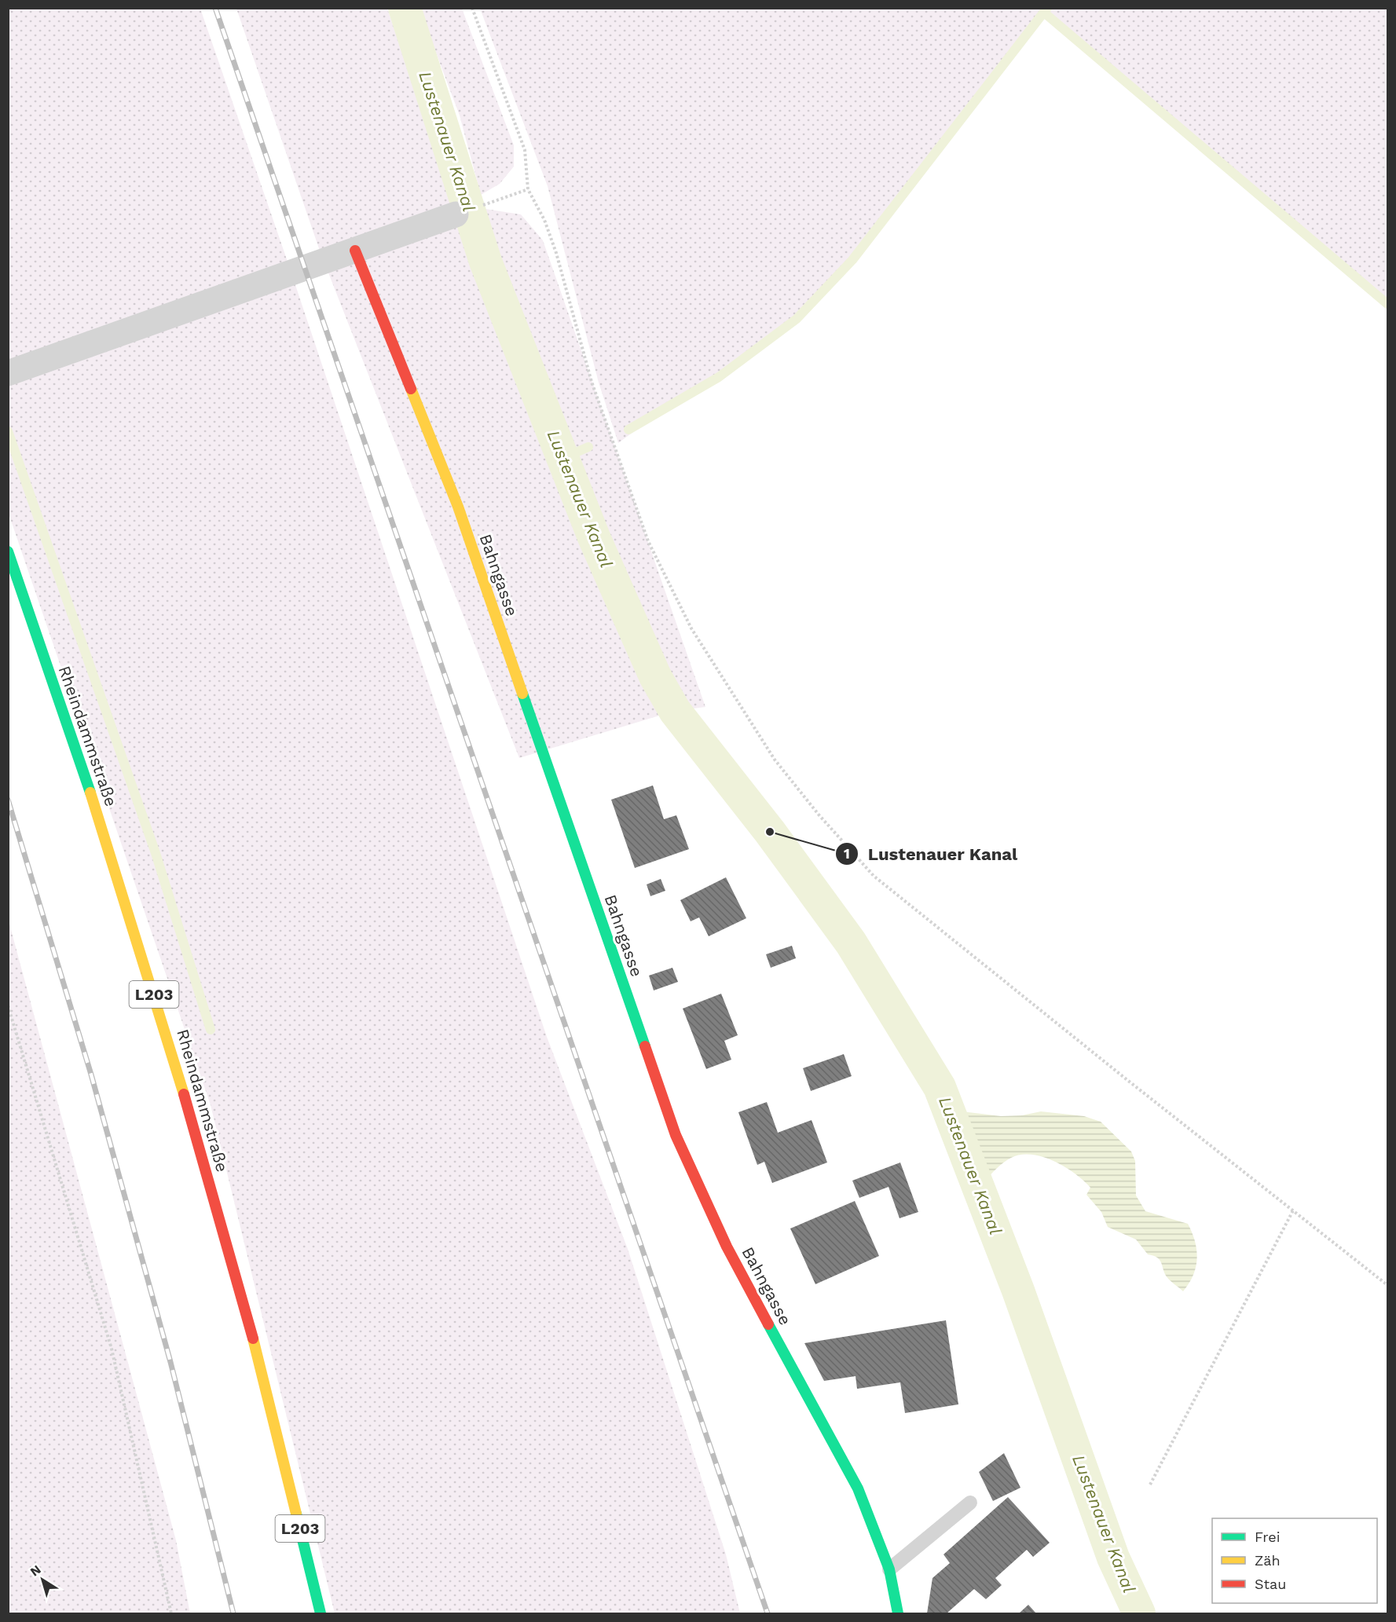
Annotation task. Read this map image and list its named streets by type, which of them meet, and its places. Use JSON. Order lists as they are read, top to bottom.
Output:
{
  "streets": {
    "street": ["Bahngasse", "Rheindammstraße", "L203"]
  },
  "water": ["Lustenauer Kanal"],
  "places": ["Lustenauer Kanal"],
  "legend": ["Frei", "Zäh", "Stau"],
  "north": "top left"
}
